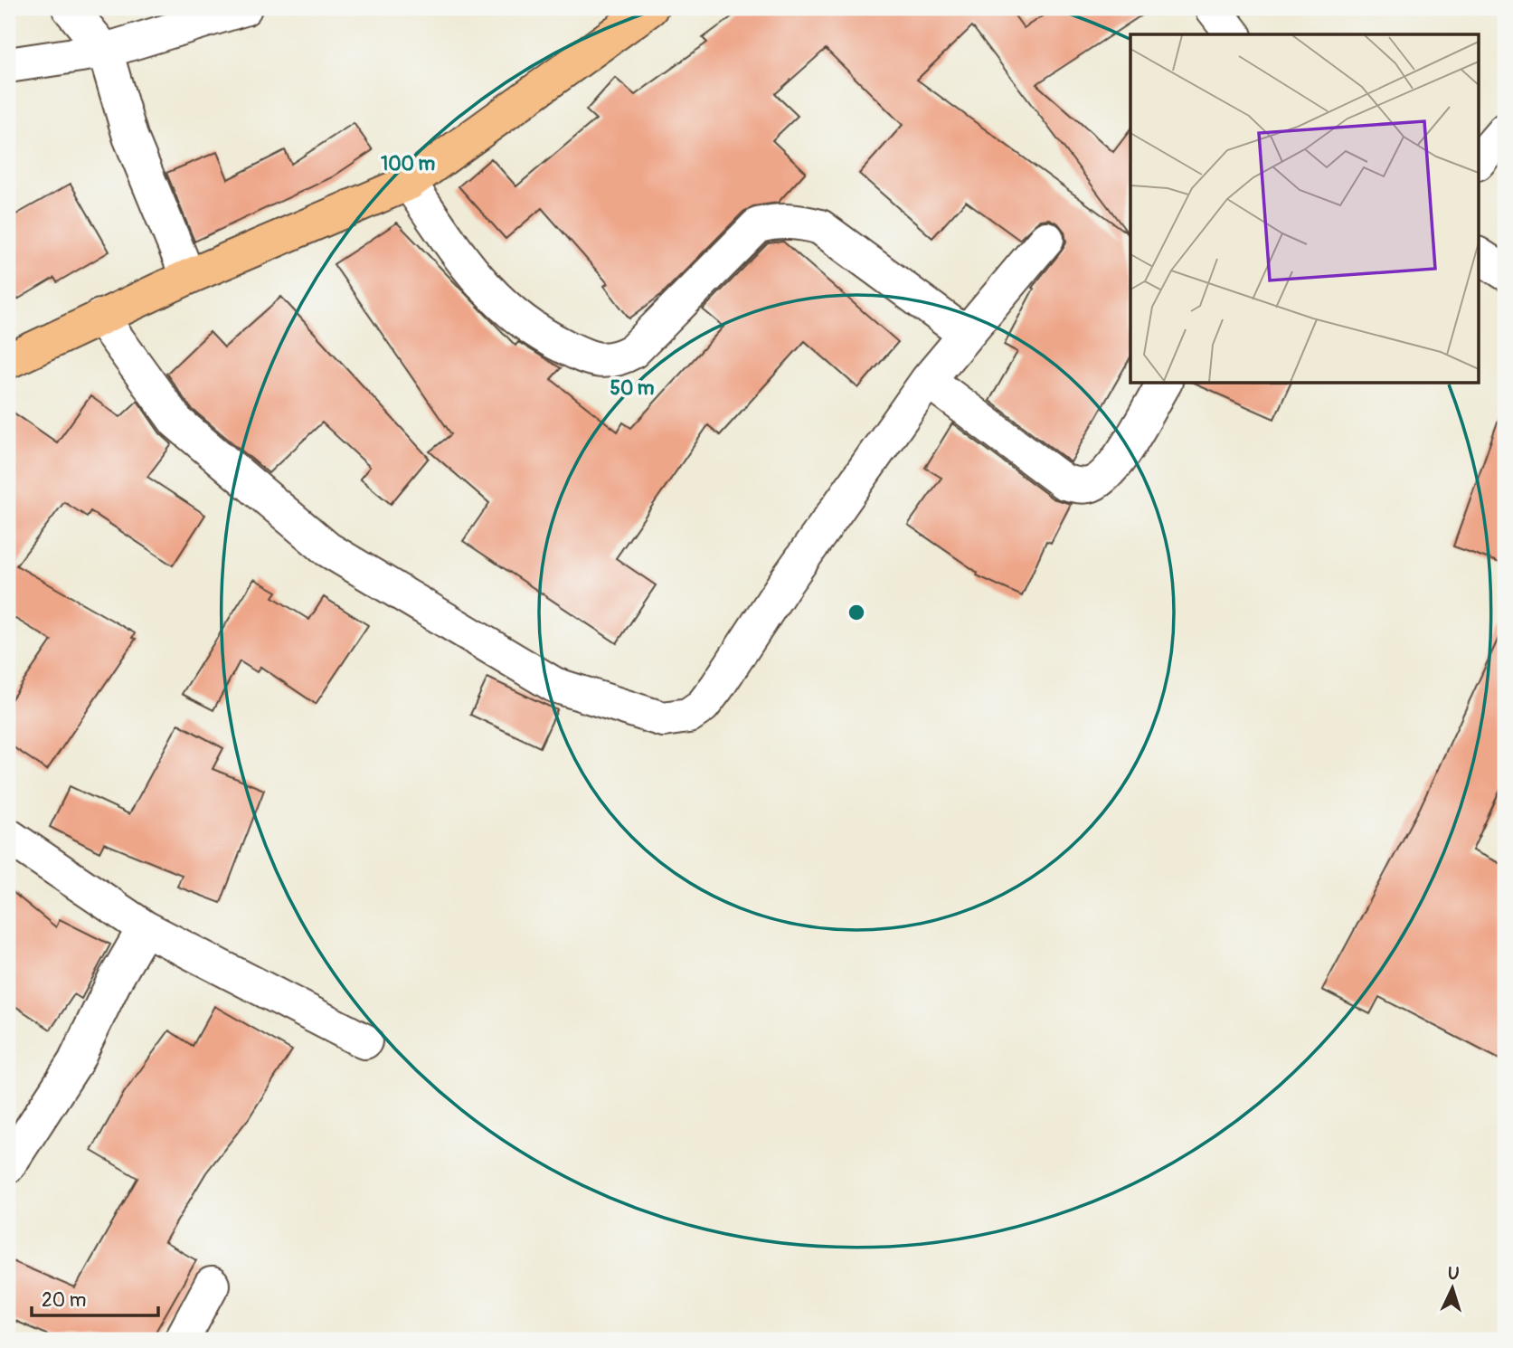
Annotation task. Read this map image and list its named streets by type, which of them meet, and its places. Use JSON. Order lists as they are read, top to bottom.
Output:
{
  "scale_bar": "20 m",
  "north": "top",
  "rings": ["100 m", "50 m"]
}
